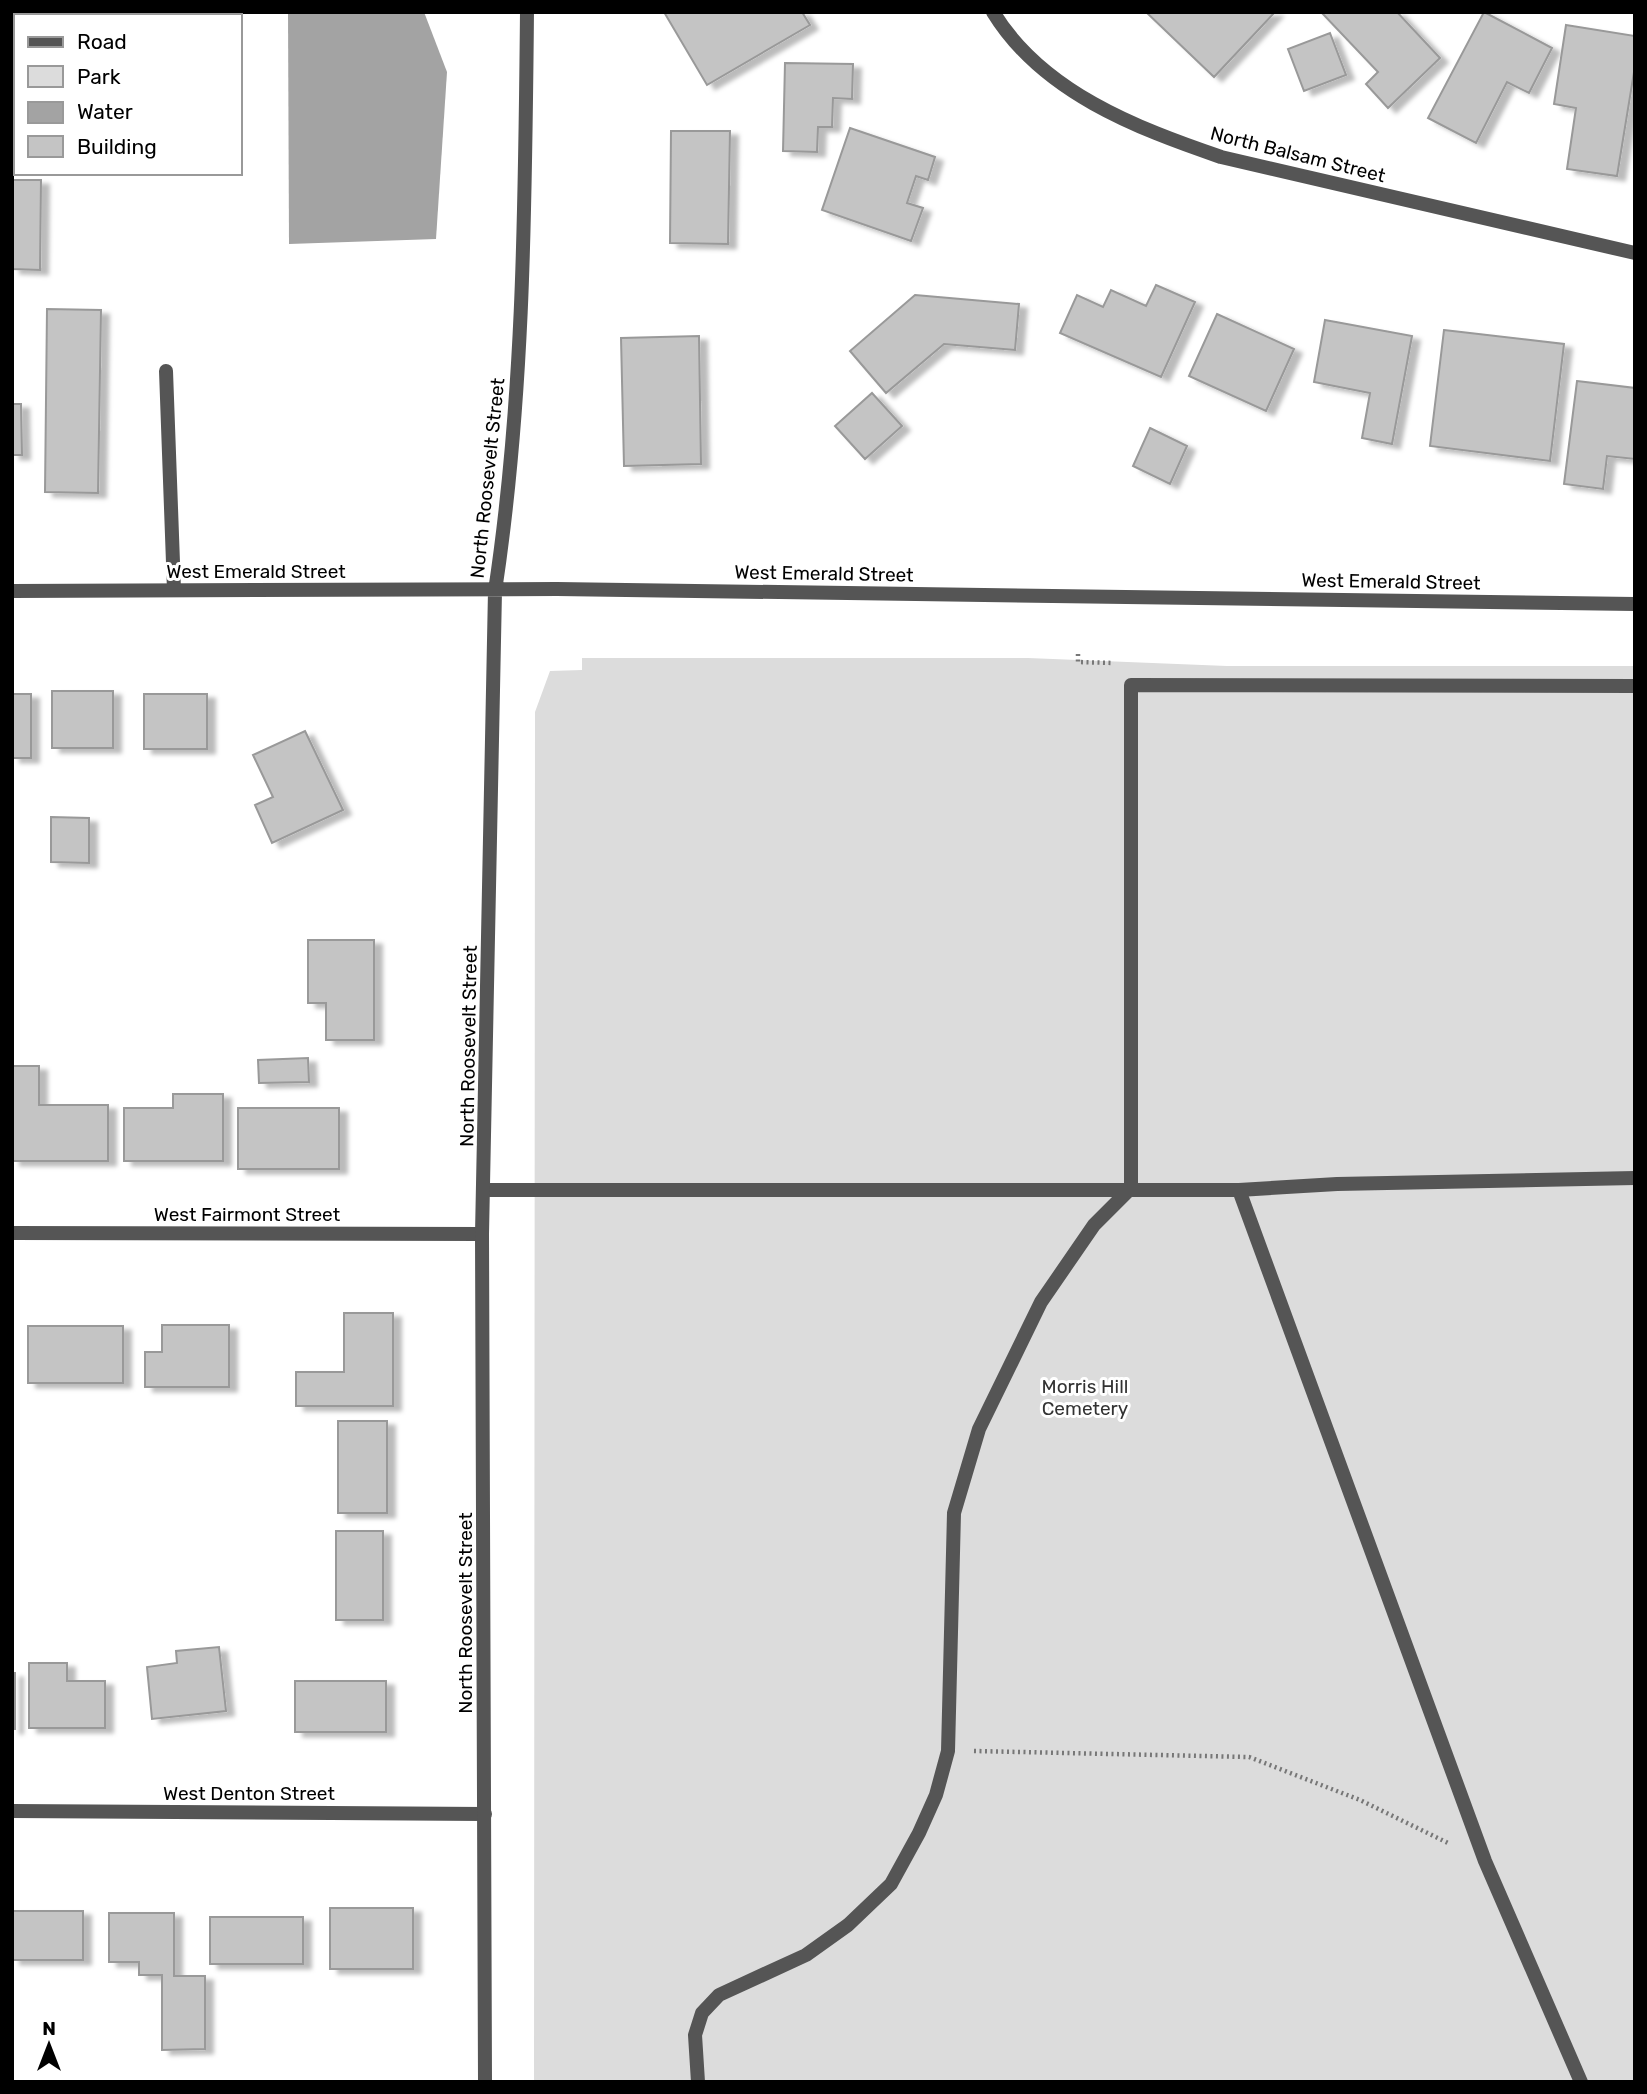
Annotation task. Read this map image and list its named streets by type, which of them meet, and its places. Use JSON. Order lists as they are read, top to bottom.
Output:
{
  "streets": {
    "street": [
      "North Balsam Street",
      "North Roosevelt Street",
      "West Emerald Street",
      "West Fairmont Street",
      "West Denton Street"
    ]
  },
  "crossings": [
    ["North Roosevelt Street", "West Emerald Street"],
    ["North Roosevelt Street", "West Fairmont Street"],
    ["North Roosevelt Street", "West Denton Street"]
  ],
  "parks": ["Morris Hill Cemetery"],
  "legend": [
    "Road",
    "Park",
    "Water",
    "Building"
  ],
  "north": "top"
}
